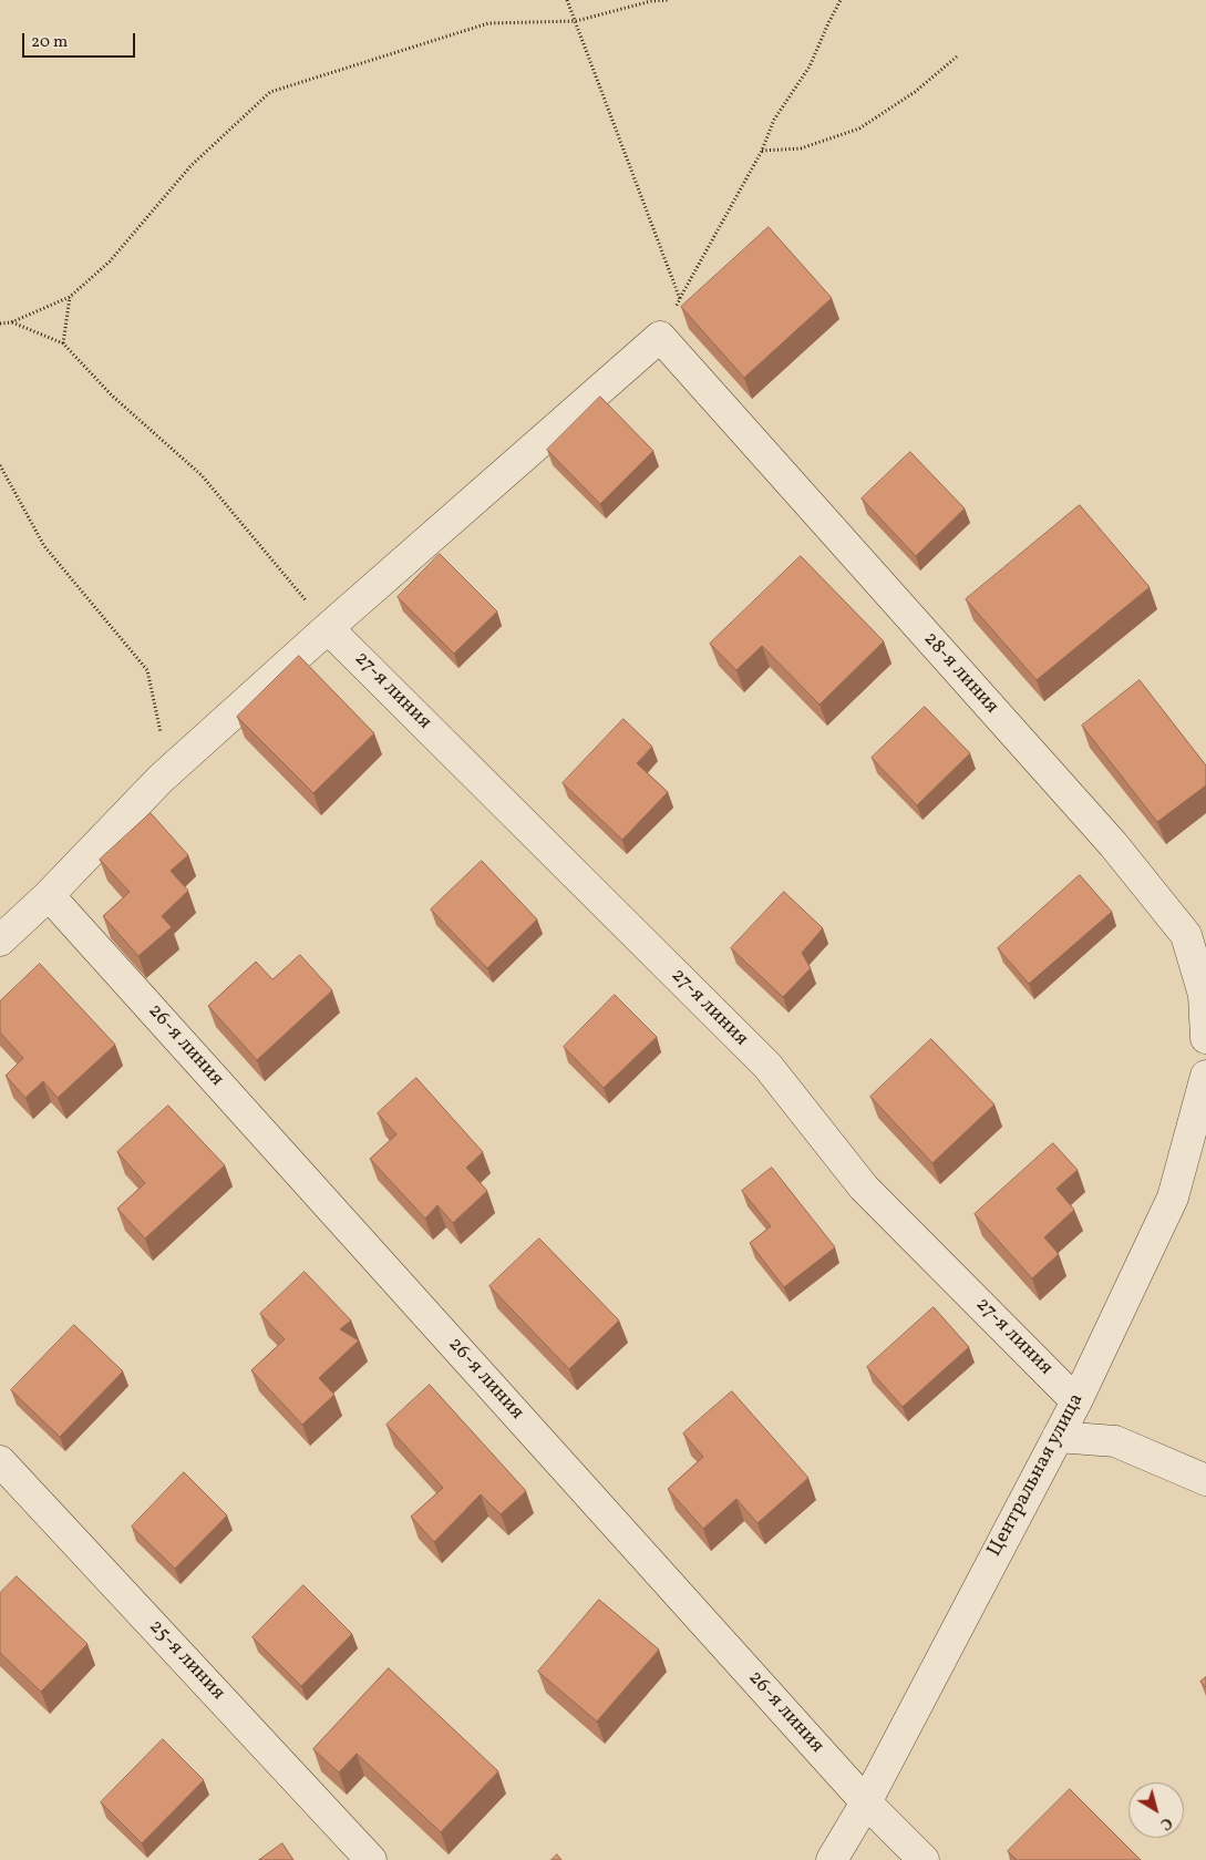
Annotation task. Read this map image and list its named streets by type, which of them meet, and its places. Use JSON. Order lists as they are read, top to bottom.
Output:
{
  "streets": {
    "street": [
      "28-я линия",
      "27-я линия",
      "26-я линия",
      "Центральная улица",
      "25-я линия"
    ]
  },
  "crossings": [
    ["27-я линия", "Центральная улица"],
    ["26-я линия", "Центральная улица"]
  ],
  "scale_bar": "20 m",
  "north": "bottom right"
}
